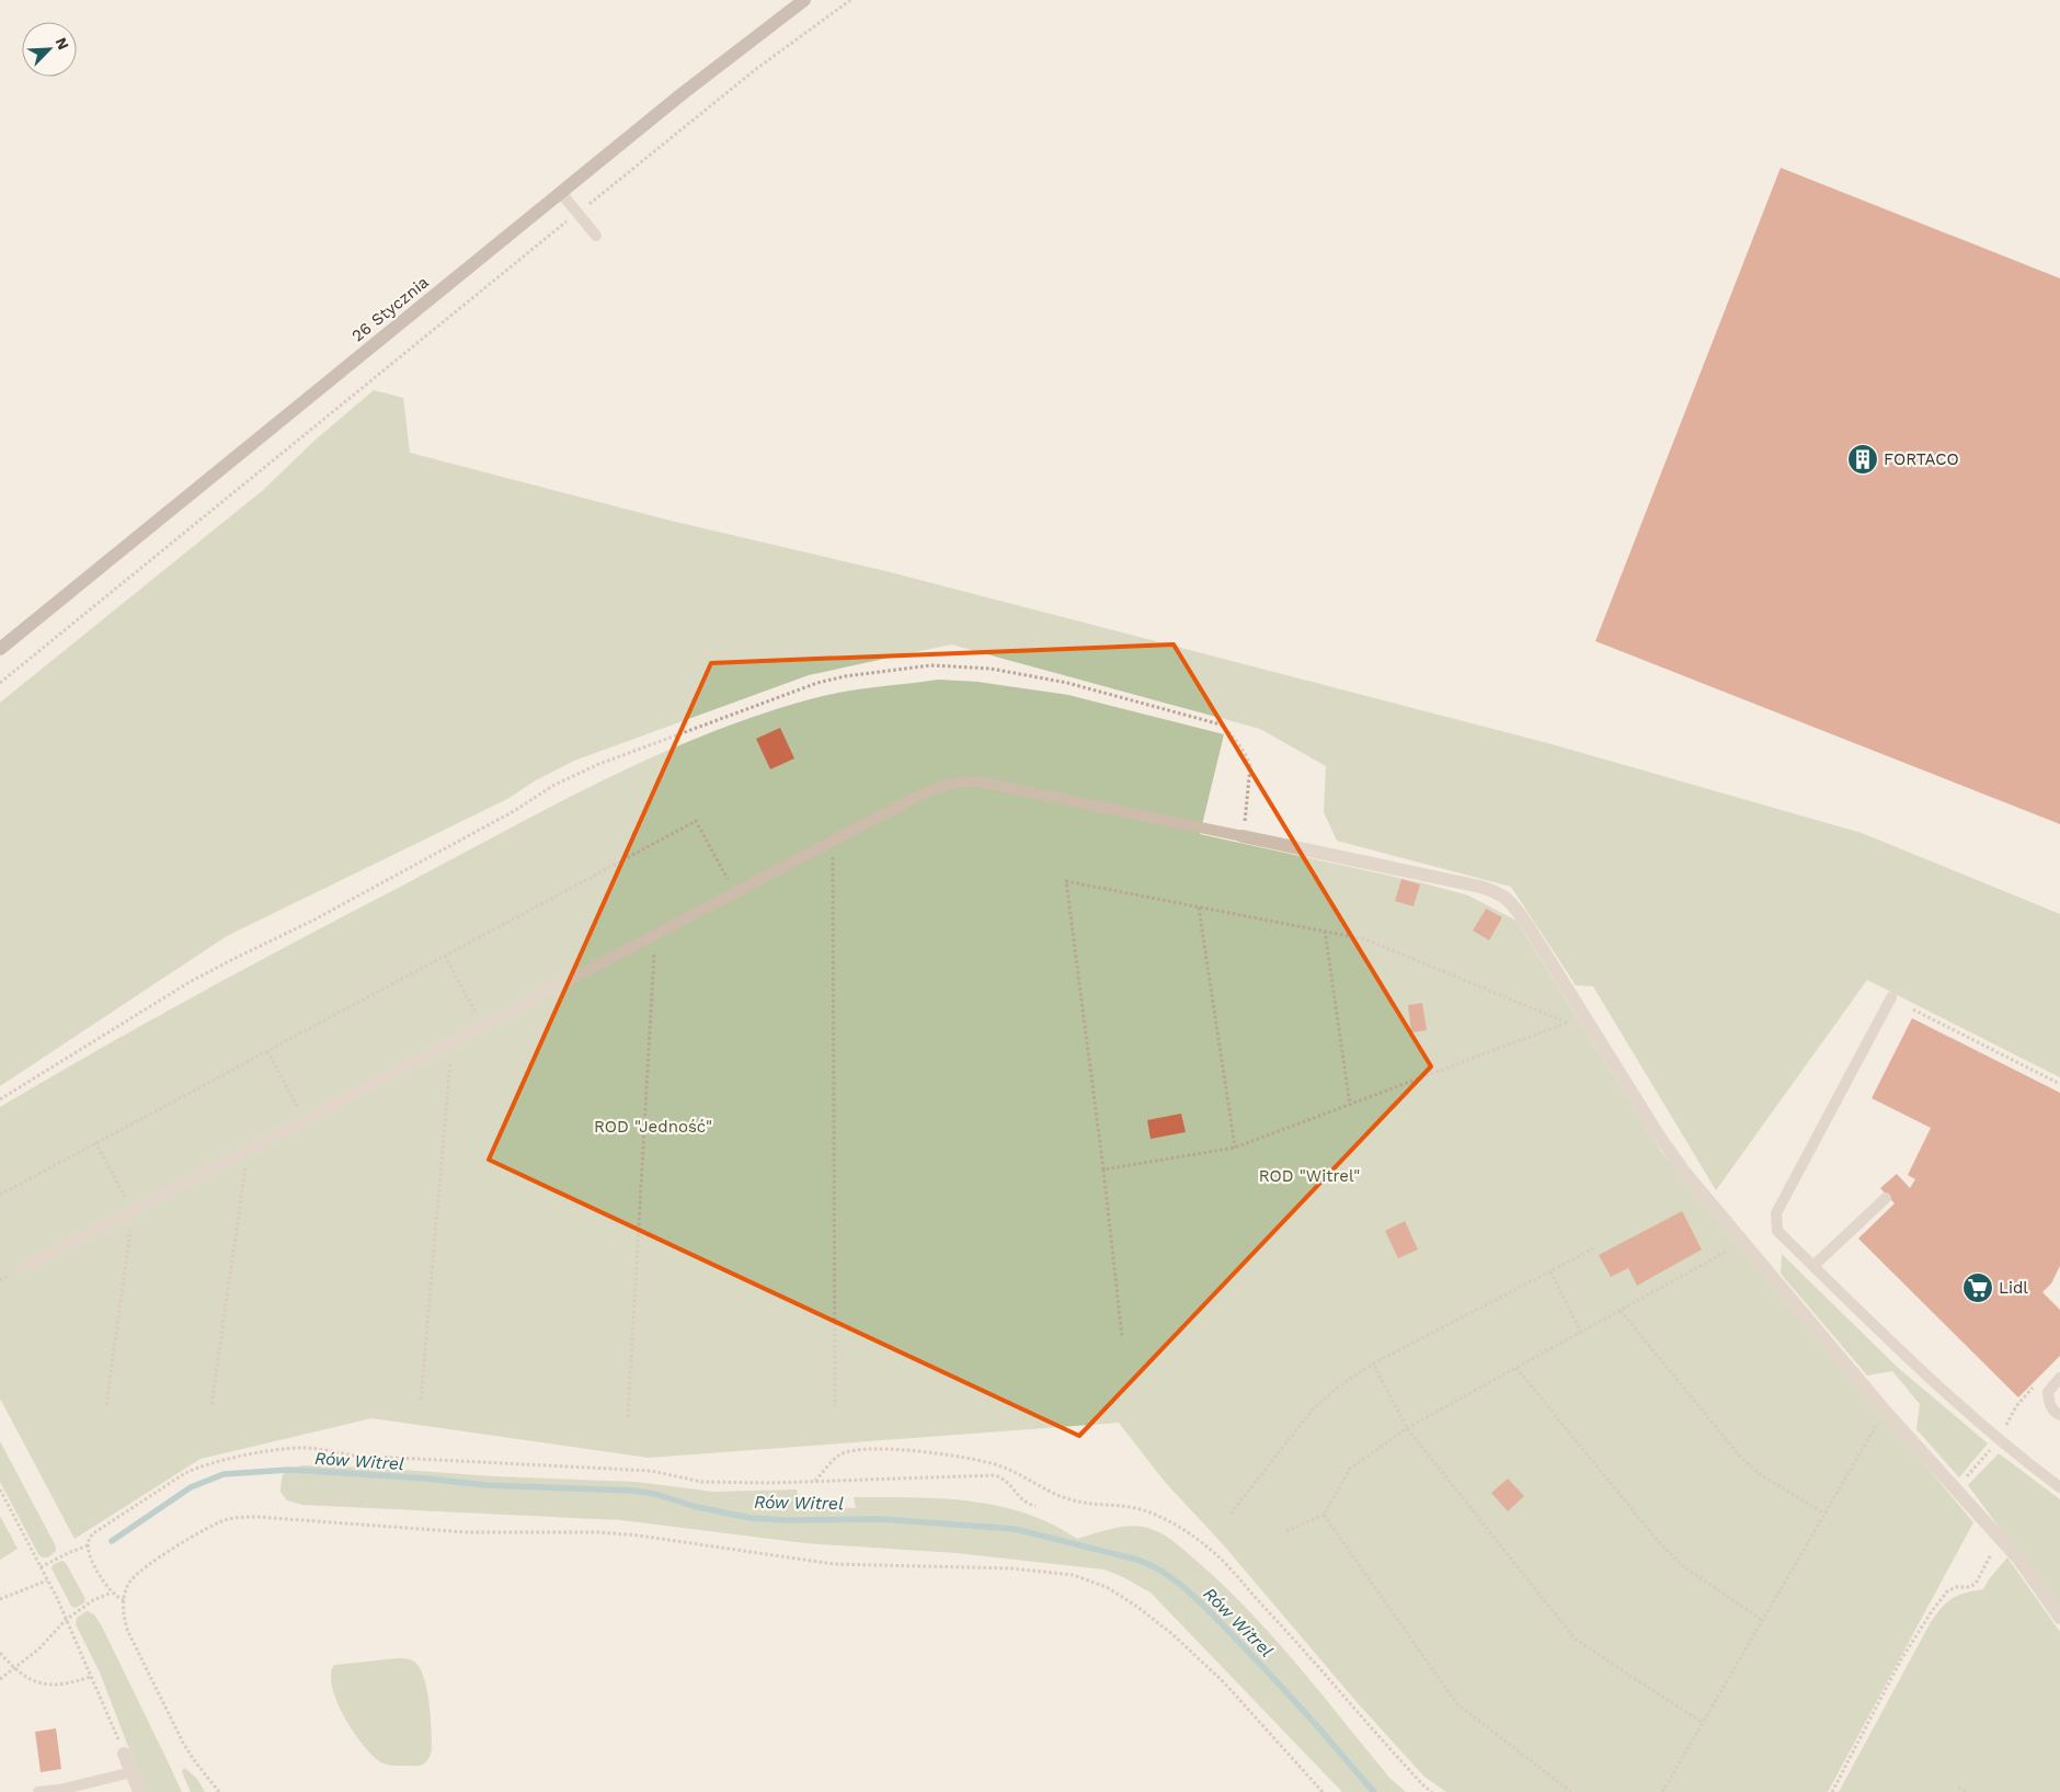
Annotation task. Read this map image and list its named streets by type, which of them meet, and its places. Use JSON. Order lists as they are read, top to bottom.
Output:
{
  "streets": {
    "street": ["26 Stycznia"]
  },
  "water": ["Rów Witrel"],
  "parks": ["ROD \"Jedność\"", "ROD \"Witrel\""],
  "places": {
    "building": ["FORTACO"],
    "supermarket": ["Lidl"]
  },
  "north": "top right"
}
